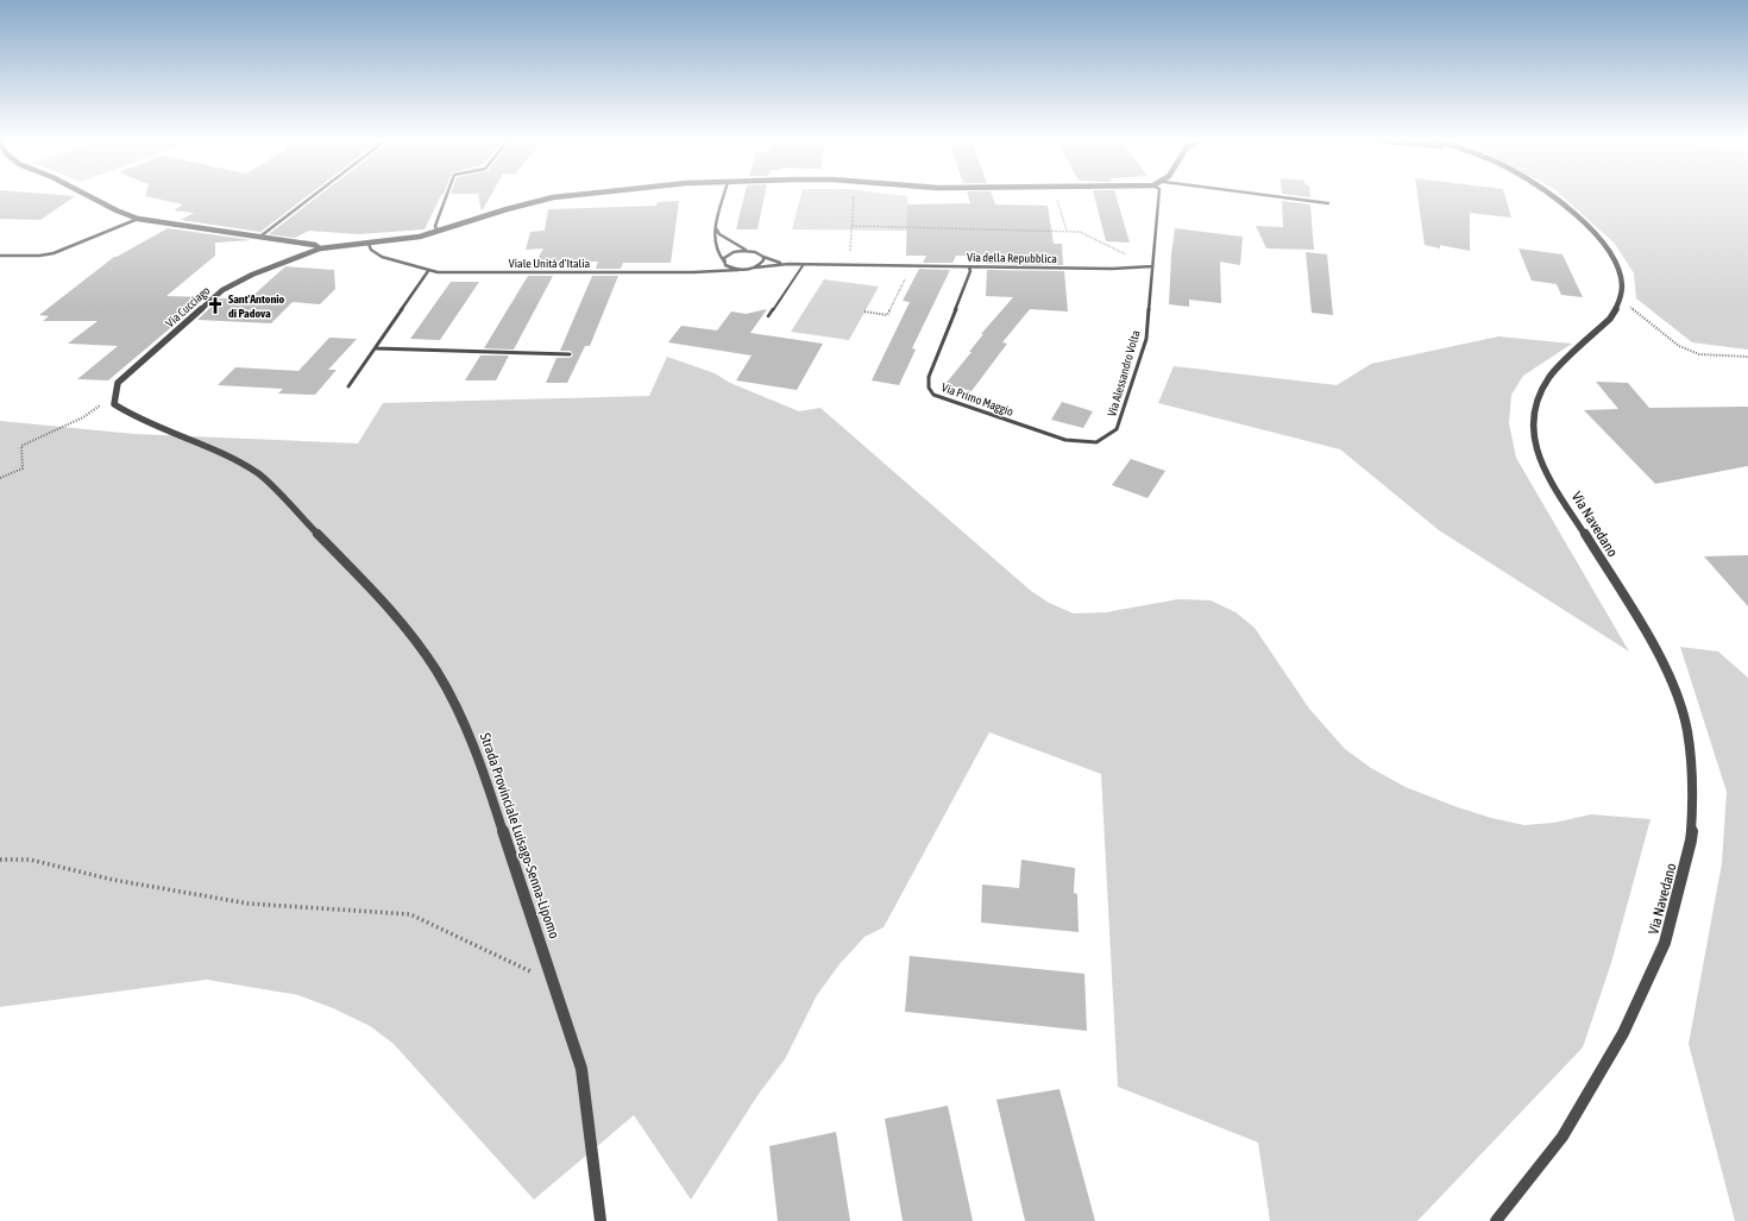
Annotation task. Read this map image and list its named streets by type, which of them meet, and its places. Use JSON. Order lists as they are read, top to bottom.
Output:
{
  "streets": {
    "street": [
      "Via della Repubblica",
      "Viale Unità d'Italia",
      "Via Cucciago",
      "Via Alessandro Volta",
      "Via Primo Maggio",
      "Via Navedano",
      "Strada Provinciale Luisago-Senna-Lipomo"
    ]
  },
  "crossings": [
    ["Via della Repubblica", "Viale Unità d'Italia"],
    ["Via della Repubblica", "Via Alessandro Volta"],
    ["Via della Repubblica", "Via Primo Maggio"],
    ["Via Cucciago", "Strada Provinciale Luisago-Senna-Lipomo"],
    ["Via Alessandro Volta", "Via Primo Maggio"]
  ],
  "places": {
    "church": ["Sant'Antonio di Padova"]
  }
}
